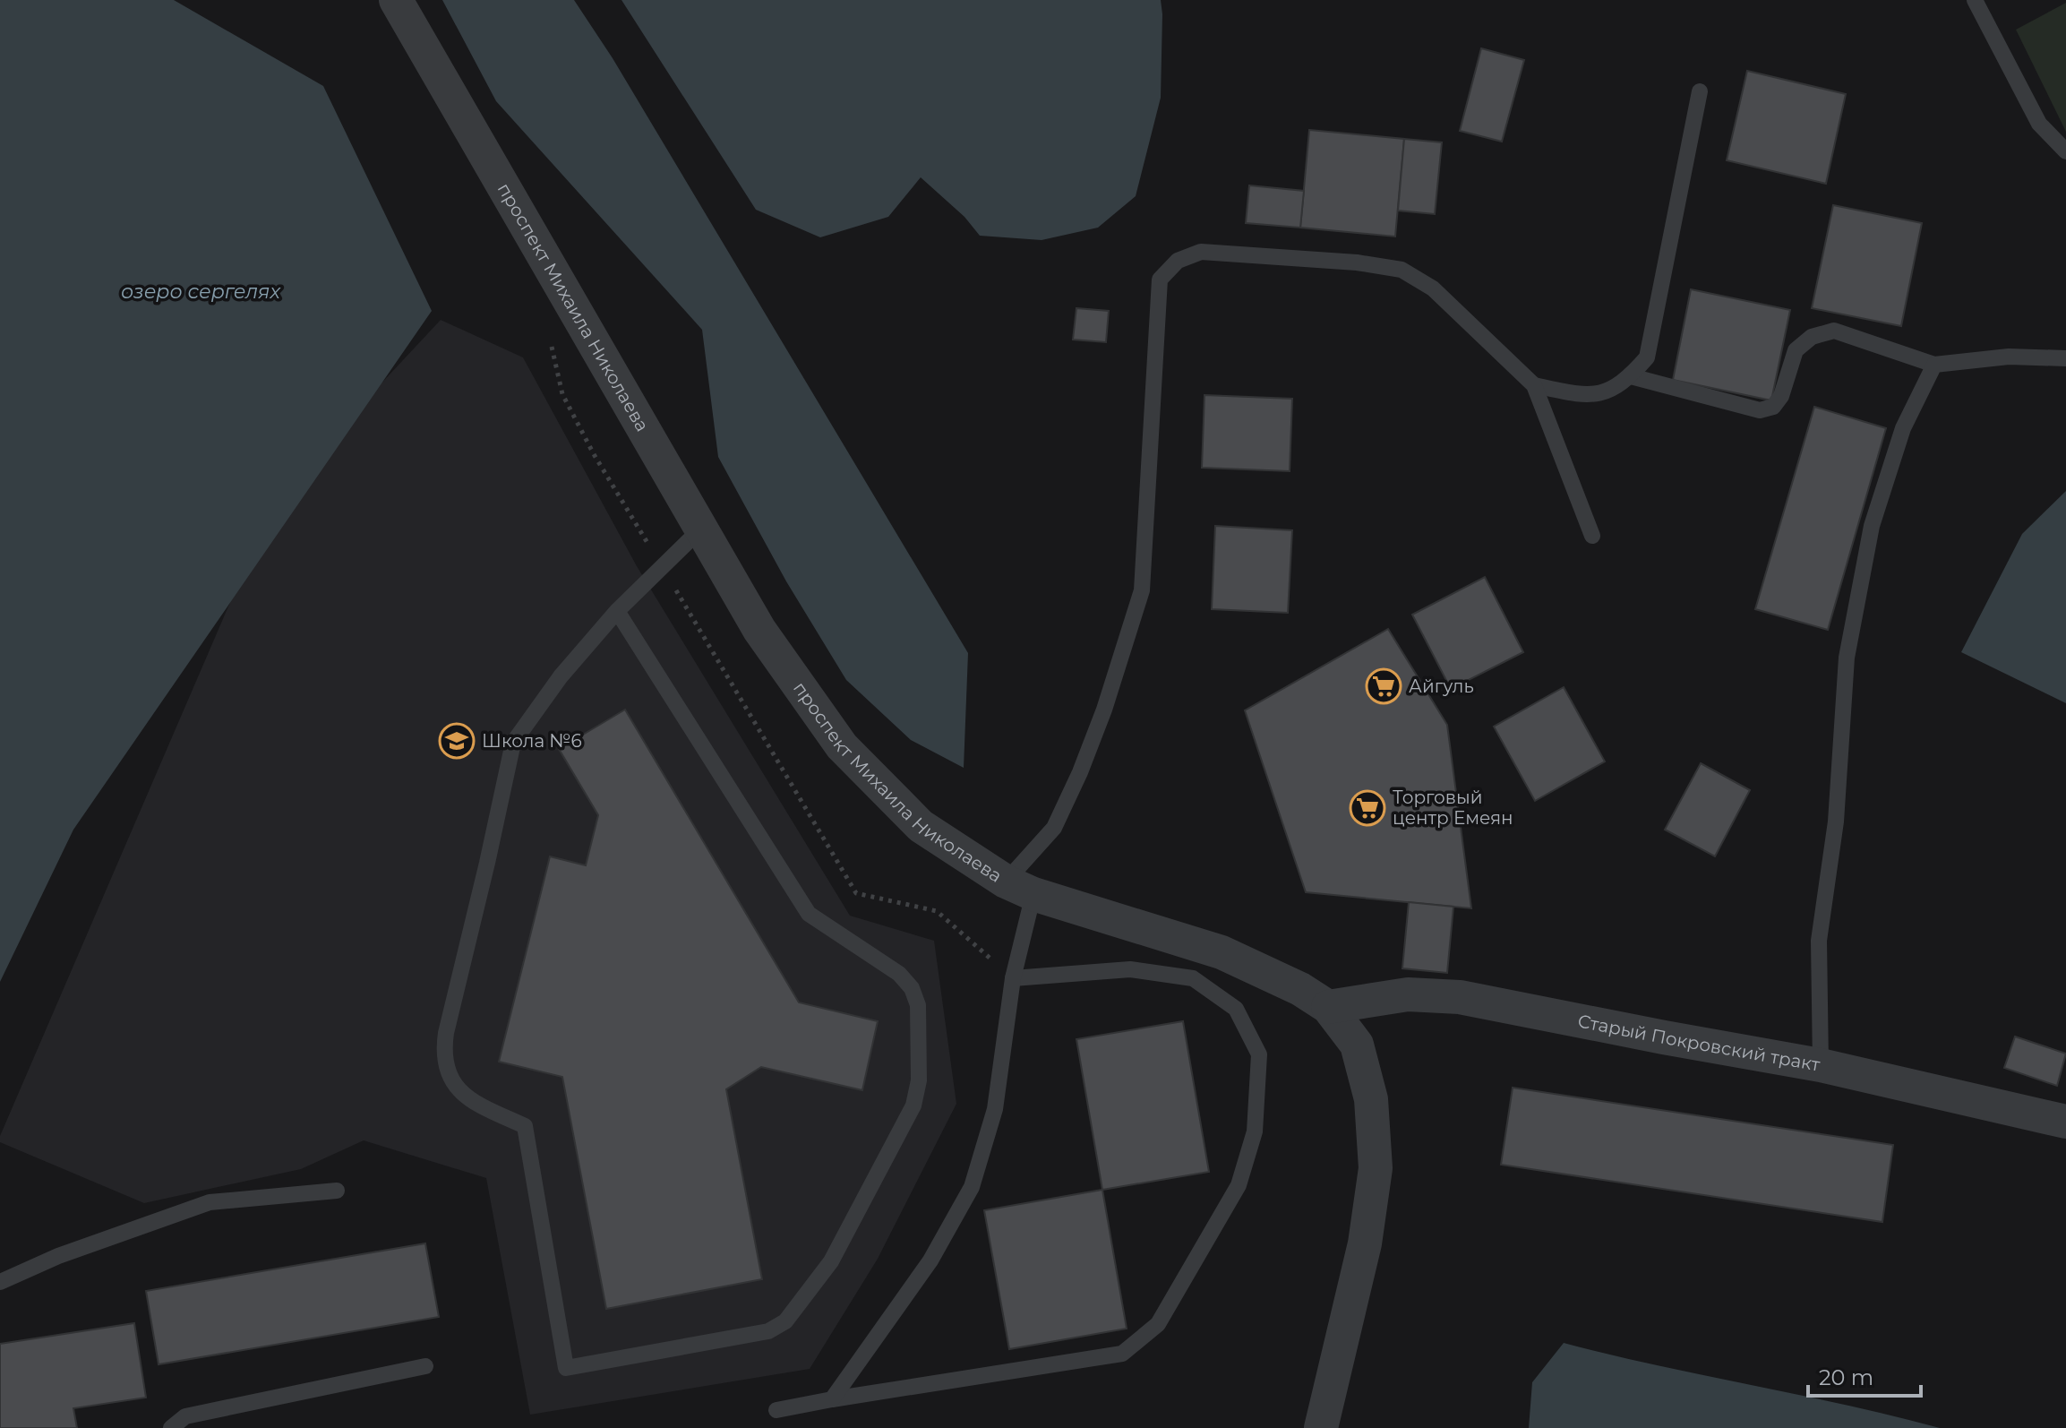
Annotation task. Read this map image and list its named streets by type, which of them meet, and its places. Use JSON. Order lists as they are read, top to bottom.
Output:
{
  "streets": {
    "street": ["проспект Михаила Николаева", "Старый Покровский тракт"]
  },
  "crossings": [
    ["проспект Михаила Николаева", "Старый Покровский тракт"]
  ],
  "water": ["озеро сергелях"],
  "places": {
    "supermarket": ["Айгуль", "Торговый центр Емеян"],
    "school or university": ["Школа №6"]
  },
  "scale_bar": "20 m"
}
